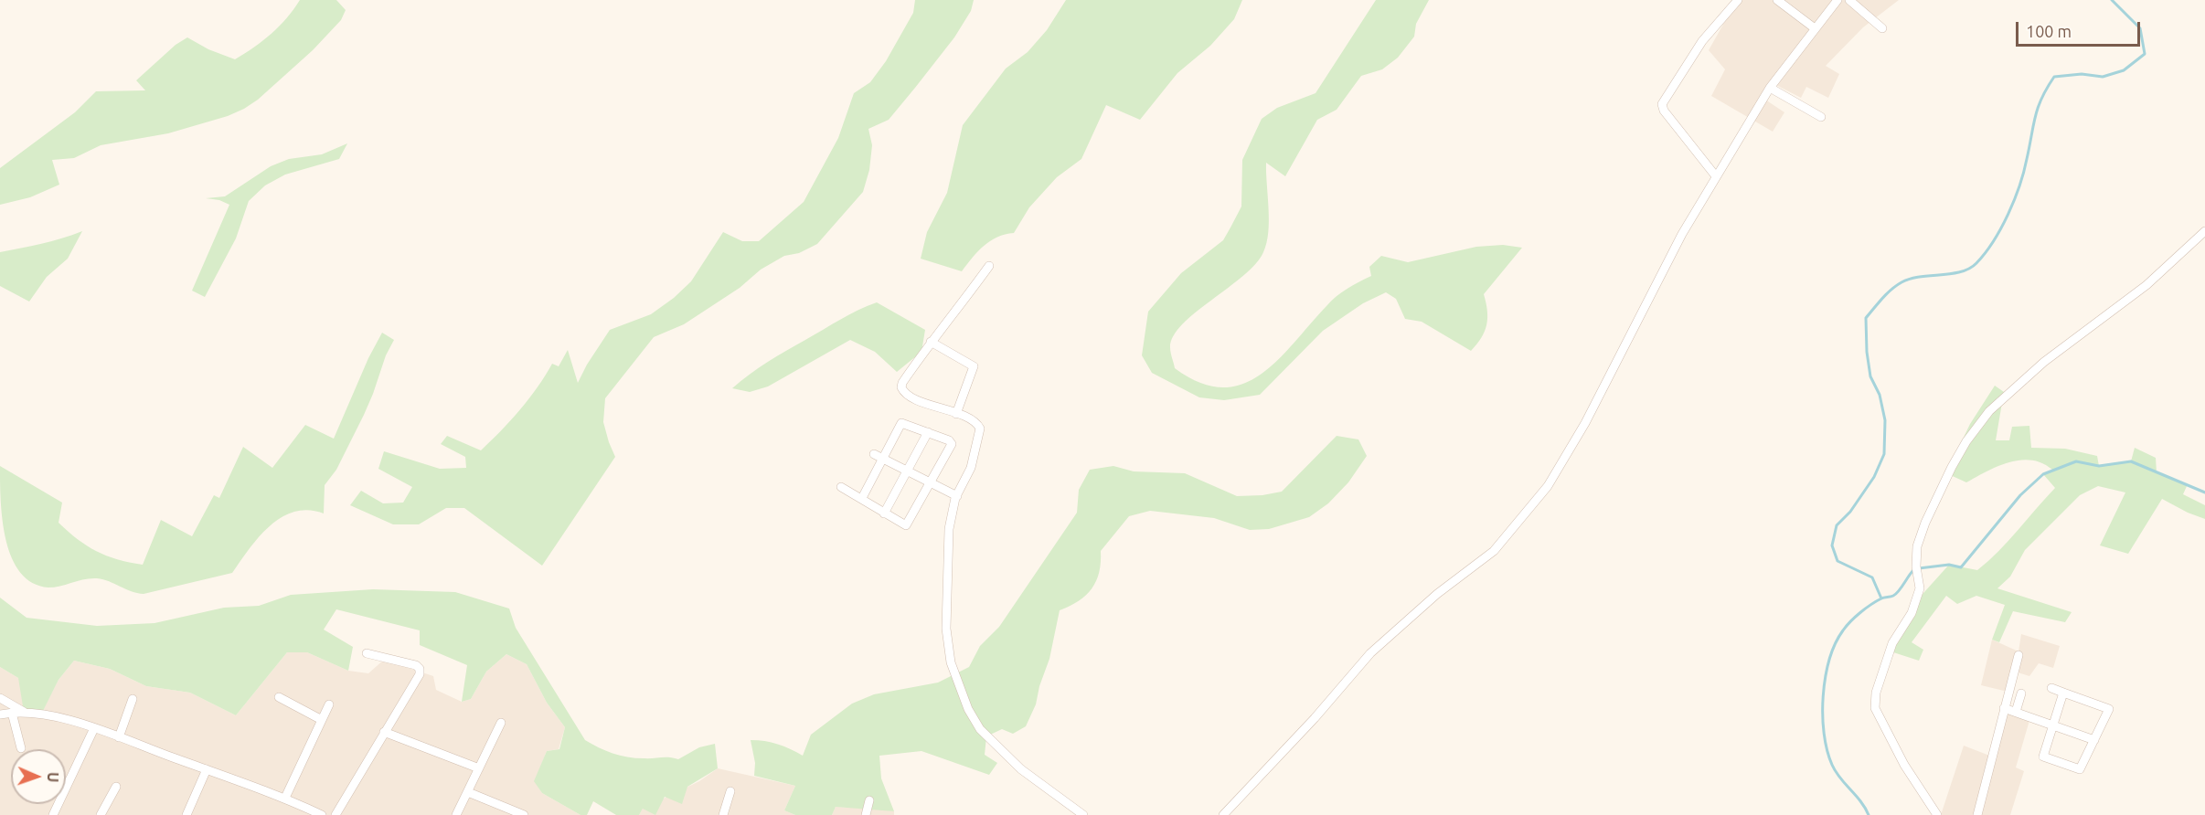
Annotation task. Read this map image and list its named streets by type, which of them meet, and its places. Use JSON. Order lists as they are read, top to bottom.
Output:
{
  "scale_bar": "100 m",
  "north": "right"
}
